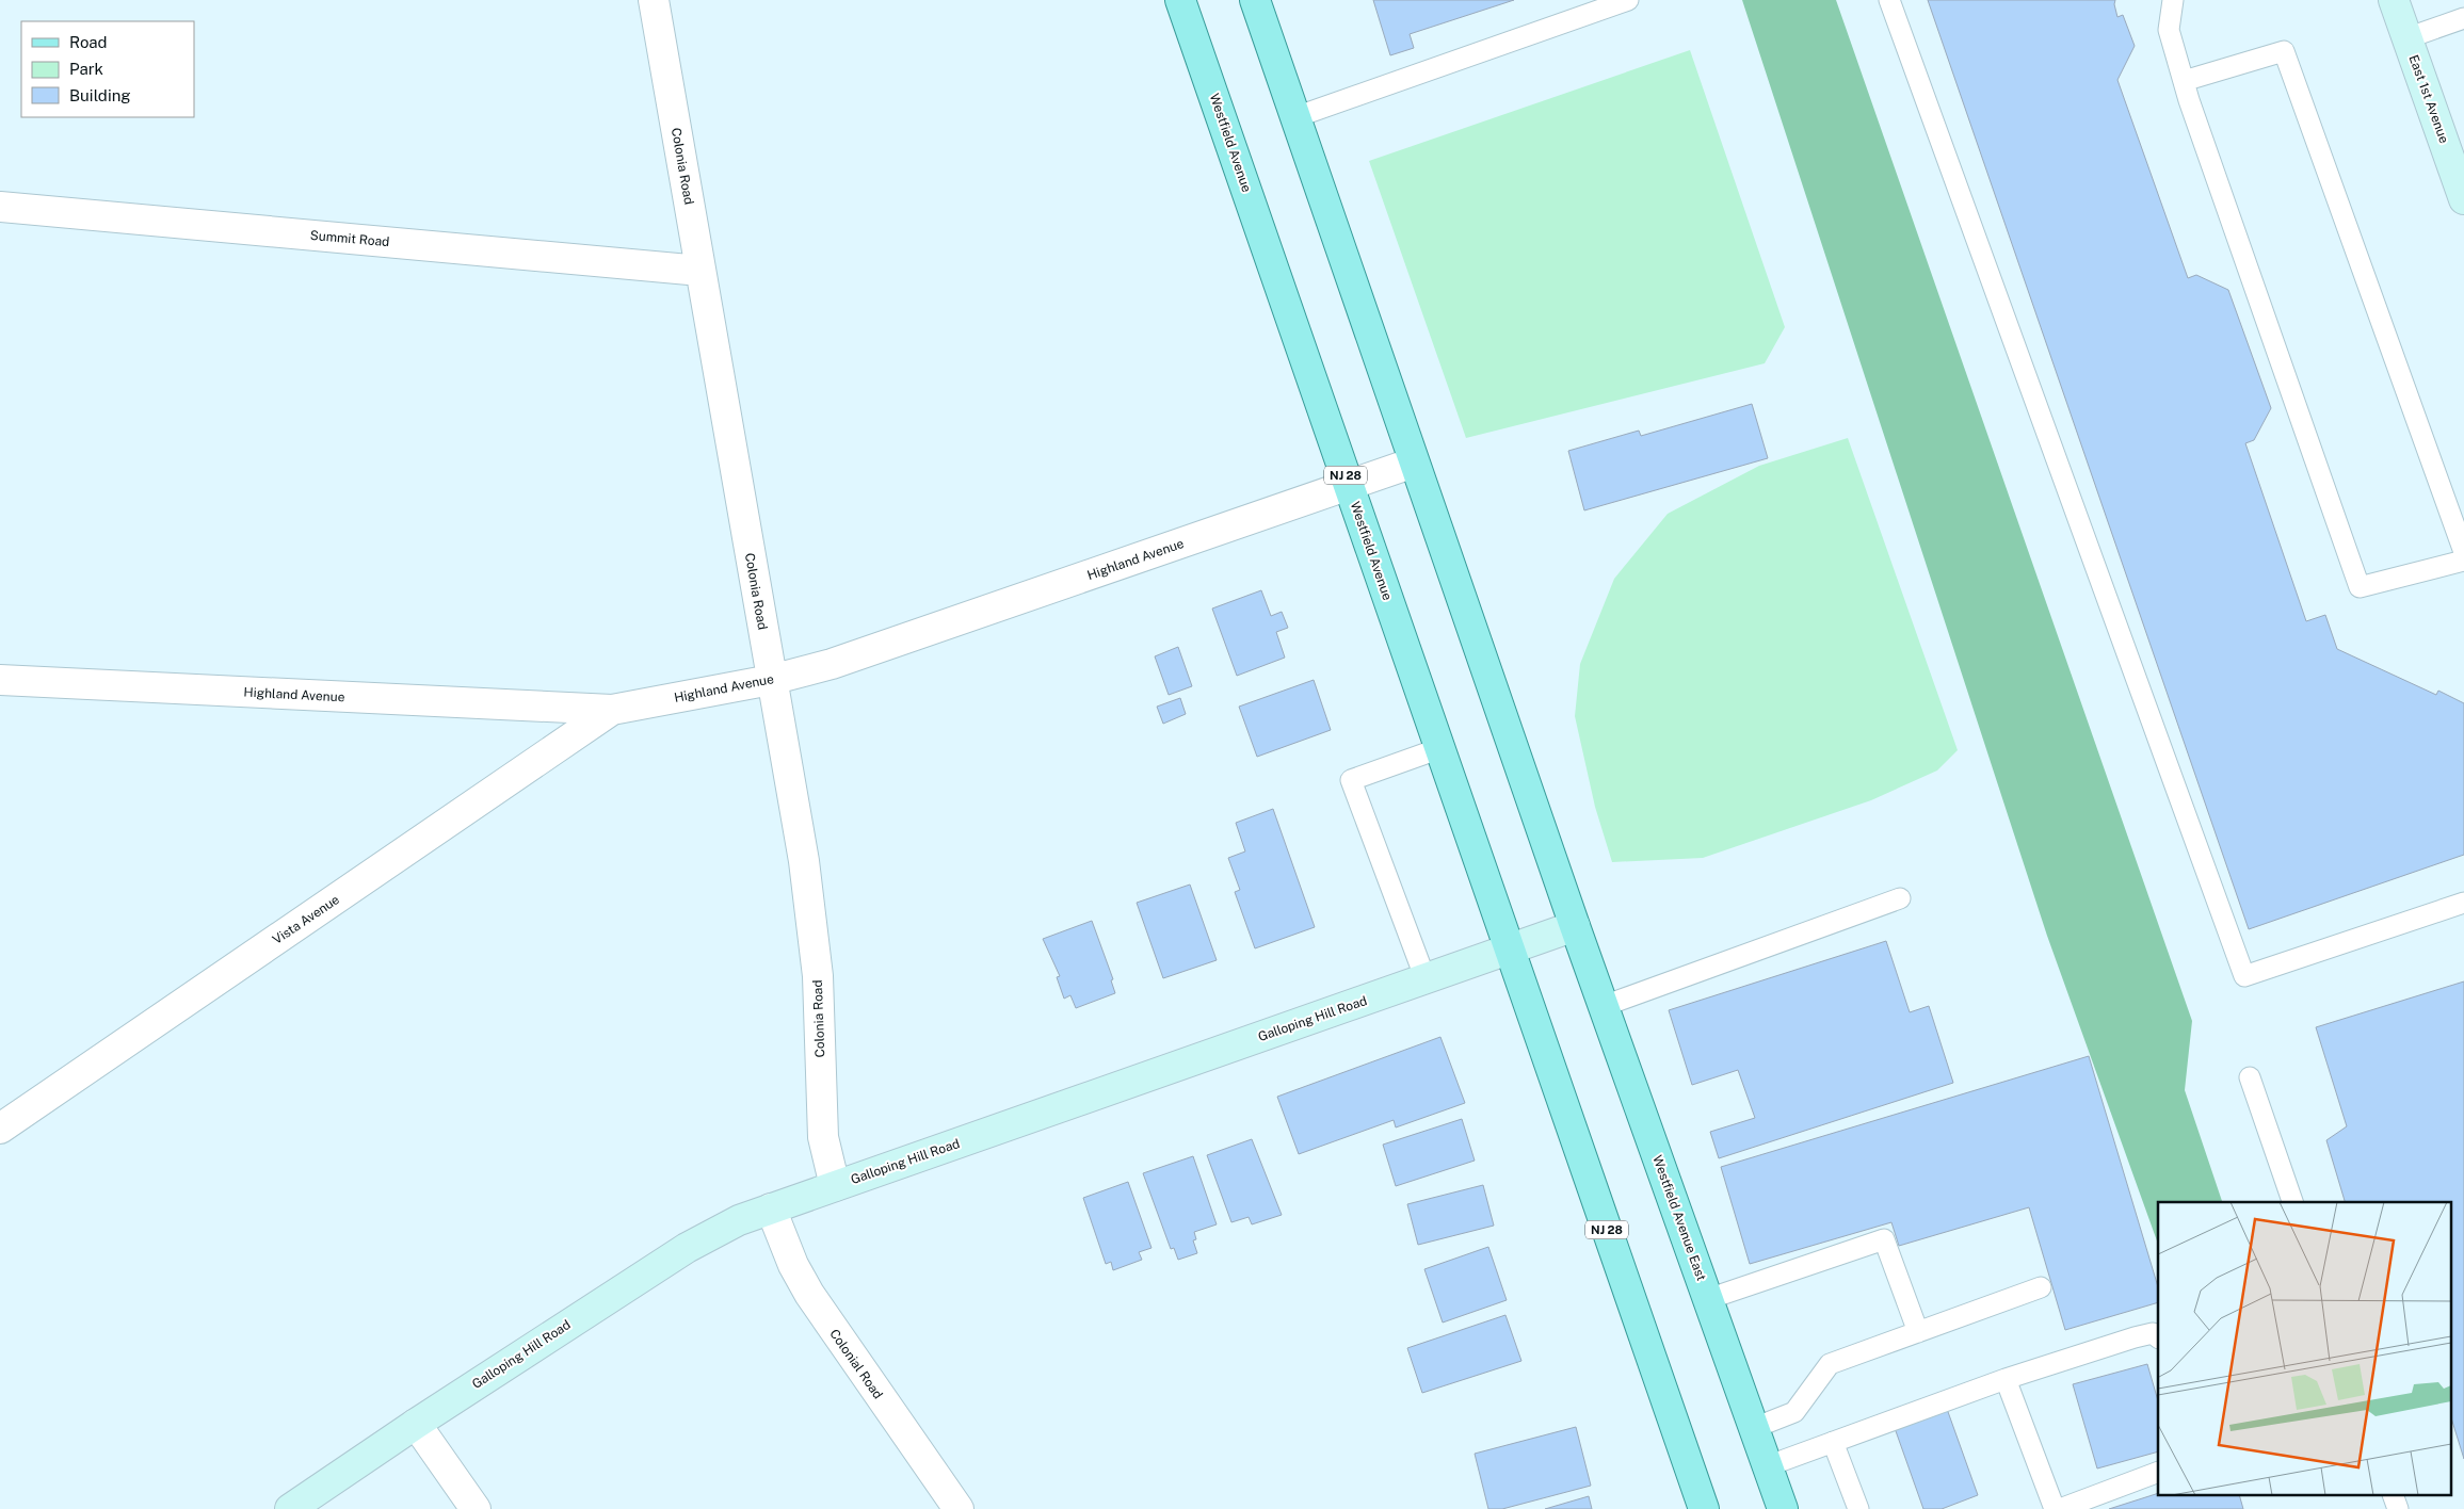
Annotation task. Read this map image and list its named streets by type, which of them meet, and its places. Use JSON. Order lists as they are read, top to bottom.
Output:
{
  "streets": {
    "main road": [
      "East 1st Avenue",
      "Westfield Avenue",
      "NJ 28",
      "Galloping Hill Road",
      "Westfield Avenue East"
    ],
    "street": [
      "Colonia Road",
      "Summit Road",
      "Highland Avenue",
      "Vista Avenue",
      "Colonial Road"
    ]
  },
  "crossings": [
    ["Westfield Avenue", "NJ 28"],
    ["Westfield Avenue", "Highland Avenue"],
    ["Westfield Avenue", "Galloping Hill Road"],
    ["Colonia Road", "Summit Road"],
    ["Colonia Road", "Highland Avenue"],
    ["Colonia Road", "Galloping Hill Road"],
    ["NJ 28", "Galloping Hill Road"],
    ["Highland Avenue", "Vista Avenue"],
    ["Galloping Hill Road", "Westfield Avenue East"],
    ["Galloping Hill Road", "Colonial Road"]
  ],
  "legend": ["Road", "Park", "Building"]
}
